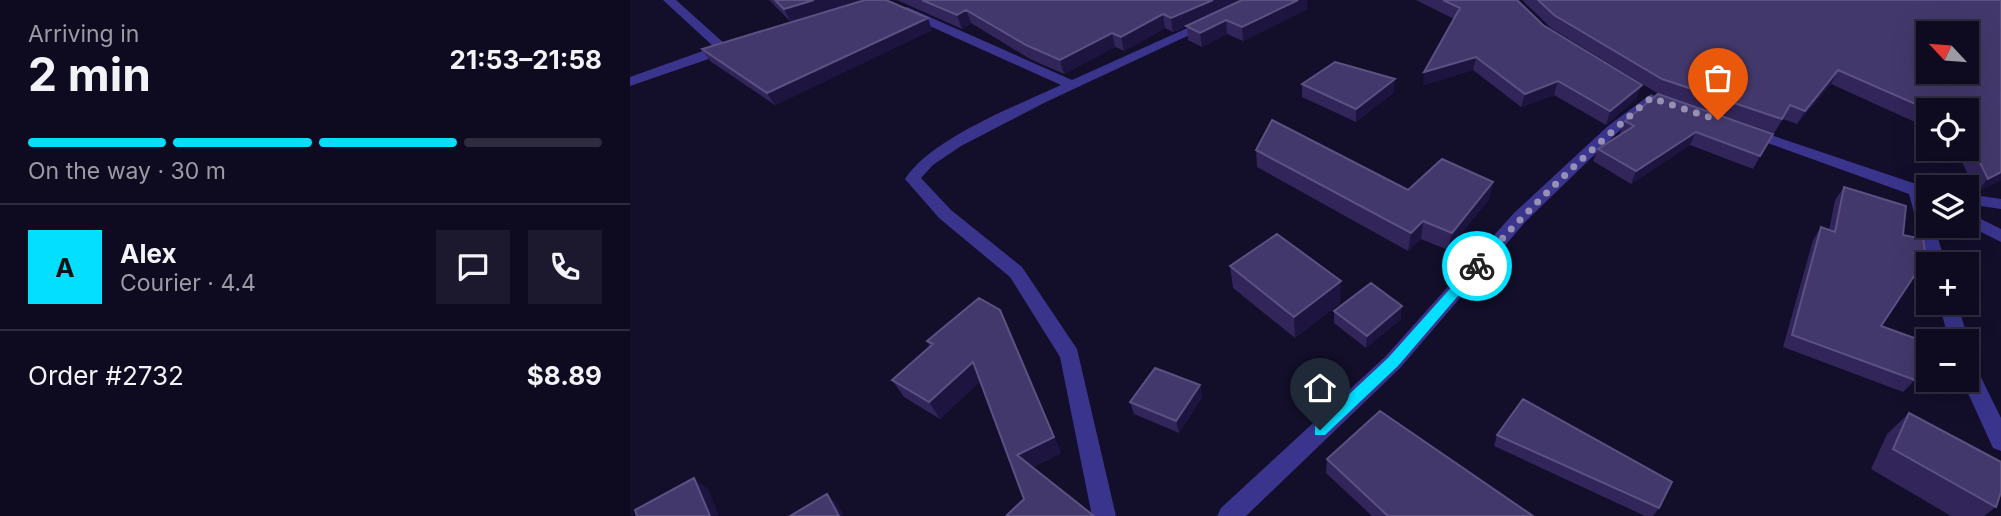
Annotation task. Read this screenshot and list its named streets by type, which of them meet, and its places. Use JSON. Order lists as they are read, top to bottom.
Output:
{
  "north": "top left",
  "page": {
    "heading": ["2 min", "Arriving in", "21:53–21:58"],
    "panel": [
      "Alex",
      "Courier · 4.4",
      "Order #2732",
      "$8.89"
    ],
    "map_buttons": ["+", "−"],
    "bar": "On the way · 30 m",
    "round": "A"
  }
}
